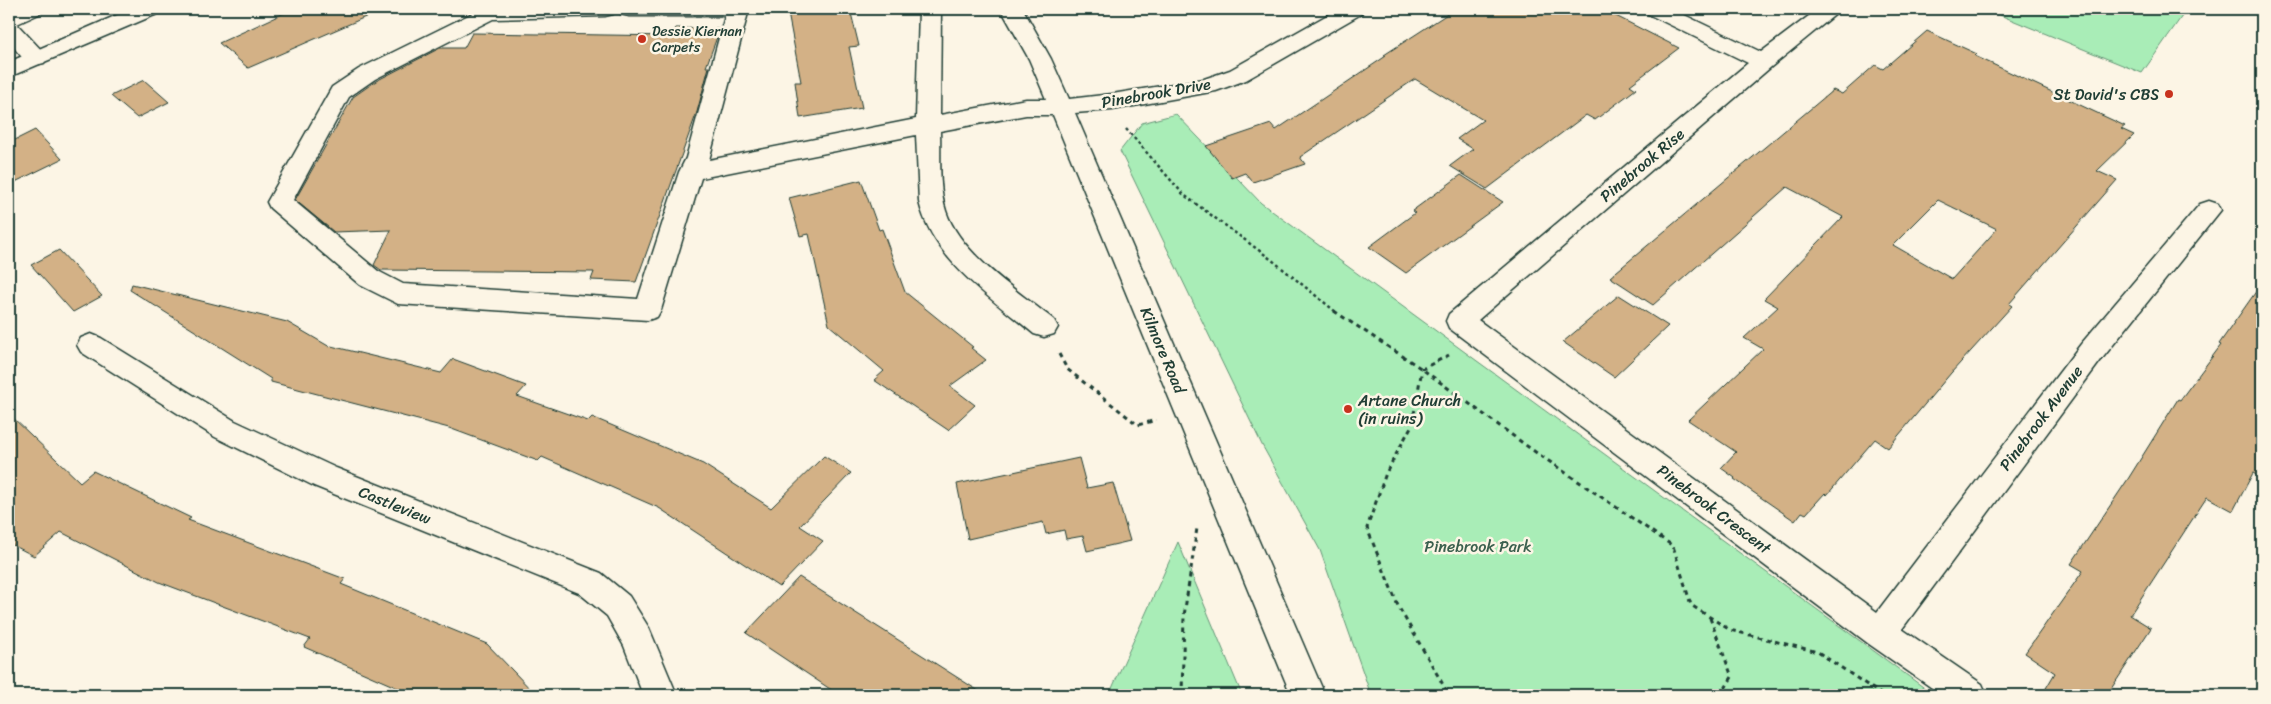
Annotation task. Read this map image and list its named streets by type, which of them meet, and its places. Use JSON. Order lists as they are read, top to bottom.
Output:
{
  "streets": {
    "street": [
      "Pinebrook Drive",
      "Pinebrook Rise",
      "Kilmore Road",
      "Pinebrook Avenue",
      "Castleview",
      "Pinebrook Crescent"
    ]
  },
  "crossings": [
    ["Pinebrook Drive", "Kilmore Road"],
    ["Pinebrook Rise", "Pinebrook Crescent"],
    ["Pinebrook Avenue", "Pinebrook Crescent"]
  ],
  "parks": ["Pinebrook Park"],
  "places": ["Dessie Kiernan Carpets", "St David's CBS", "Artane Church (in ruins)"]
}
